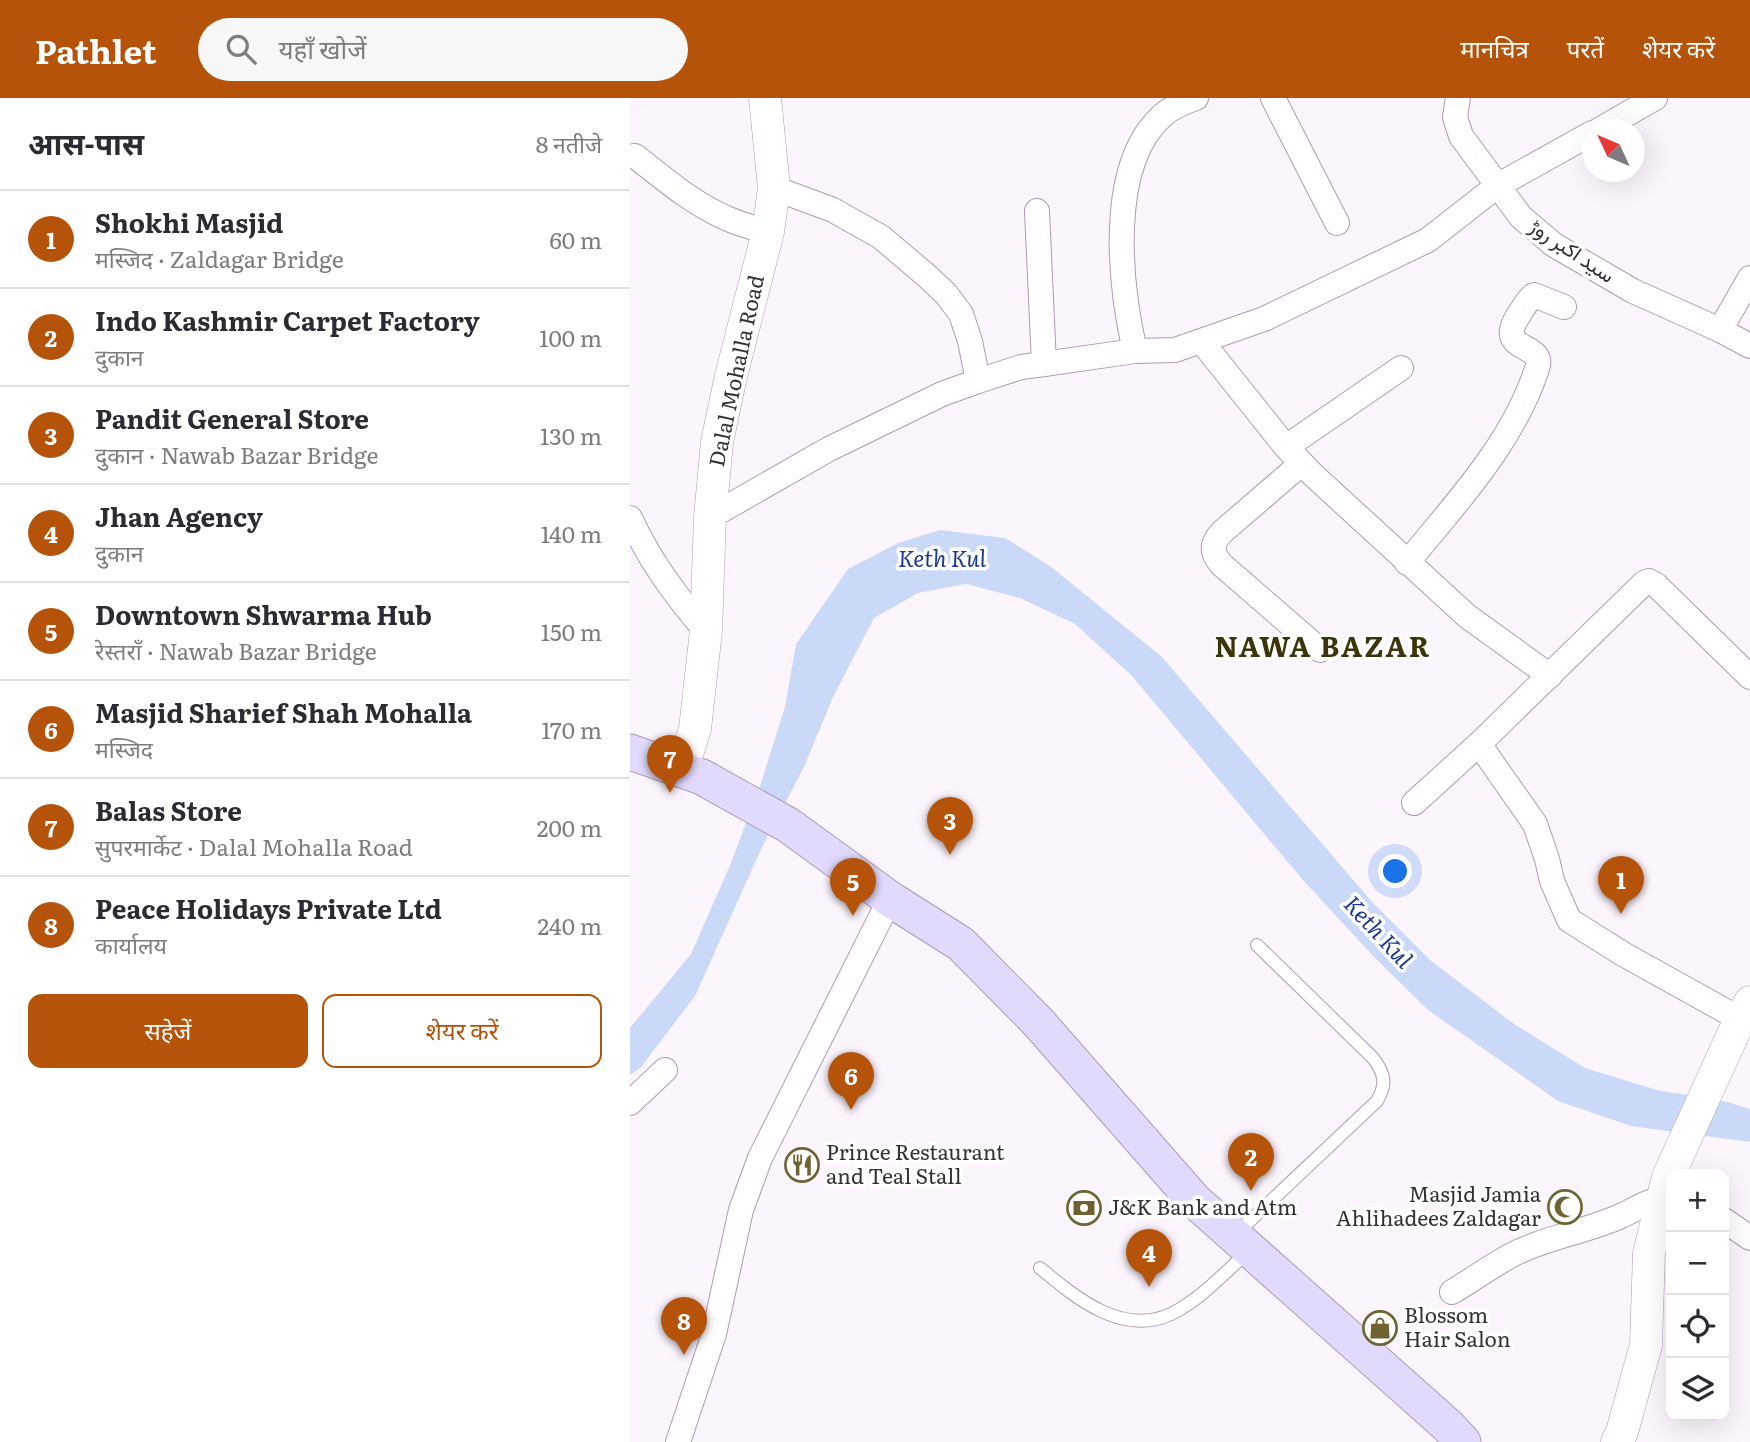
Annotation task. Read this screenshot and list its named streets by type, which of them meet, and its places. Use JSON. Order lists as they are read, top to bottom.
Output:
{
  "streets": {
    "street": ["سید اکبر روڑ", "Dalal Mohalla Road"]
  },
  "districts": ["NAWA BAZAR"],
  "water": ["Keth Kul"],
  "places": {
    "restaurant": ["Prince Restaurant and Teal Stall"],
    "mosque": ["Masjid Jamia Ahlihadees Zaldagar"],
    "bank": ["J&K Bank and Atm"],
    "shop": ["Blossom Hair Salon"]
  },
  "north": "top left",
  "page": {
    "header": "Pathlet",
    "search": "यहाँ खोजें",
    "nav": ["मानचित्र", "परतें", "शेयर करें"],
    "heading": ["आस-पास", "8 नतीजे"],
    "list": [
      {
        "mark": "1",
        "name": "Shokhi Masjid",
        "note": "मस्जिद · Zaldagar Bridge",
        "value": "60 m"
      },
      {
        "mark": "2",
        "name": "Indo Kashmir Carpet Factory",
        "note": "दुकान",
        "value": "100 m"
      },
      {
        "mark": "3",
        "name": "Pandit General Store",
        "note": "दुकान · Nawab Bazar Bridge",
        "value": "130 m"
      },
      {
        "mark": "4",
        "name": "Jhan Agency",
        "note": "दुकान",
        "value": "140 m"
      },
      {
        "mark": "5",
        "name": "Downtown Shwarma Hub",
        "note": "रेस्तराँ · Nawab Bazar Bridge",
        "value": "150 m"
      },
      {
        "mark": "6",
        "name": "Masjid Sharief Shah Mohalla",
        "note": "मस्जिद",
        "value": "170 m"
      },
      {
        "mark": "7",
        "name": "Balas Store",
        "note": "सुपरमार्केट · Dalal Mohalla Road",
        "value": "200 m"
      },
      {
        "mark": "8",
        "name": "Peace Holidays Private Ltd",
        "note": "कार्यालय",
        "value": "240 m"
      }
    ],
    "pins": [
      "7",
      "3",
      "1",
      "5",
      "6",
      "2",
      "4",
      "8"
    ],
    "buttons": ["सहेजें", "शेयर करें"],
    "map_buttons": ["+", "−"]
  }
}
